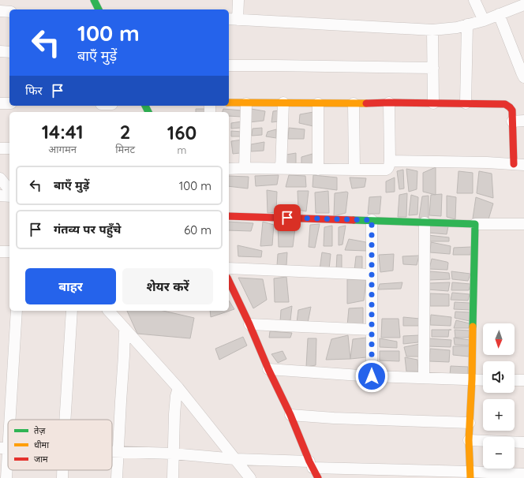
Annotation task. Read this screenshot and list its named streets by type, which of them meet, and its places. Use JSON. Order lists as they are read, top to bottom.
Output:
{
  "legend": ["तेज़", "धीमा", "जाम"],
  "north": "bottom",
  "page": {
    "turn": ["100 m", "बाएँ मुड़ें"],
    "then": "फिर",
    "eta": [
      "14:41",
      "आगमन",
      "2",
      "मिनट",
      "160",
      "m"
    ],
    "list": [
      {
        "name": "बाएँ मुड़ें",
        "value": "100 m"
      },
      {
        "name": "गंतव्य पर पहुँचे",
        "value": "60 m"
      }
    ],
    "buttons": ["बाहर", "शेयर करें"],
    "map_buttons": ["+", "−"]
  }
}
